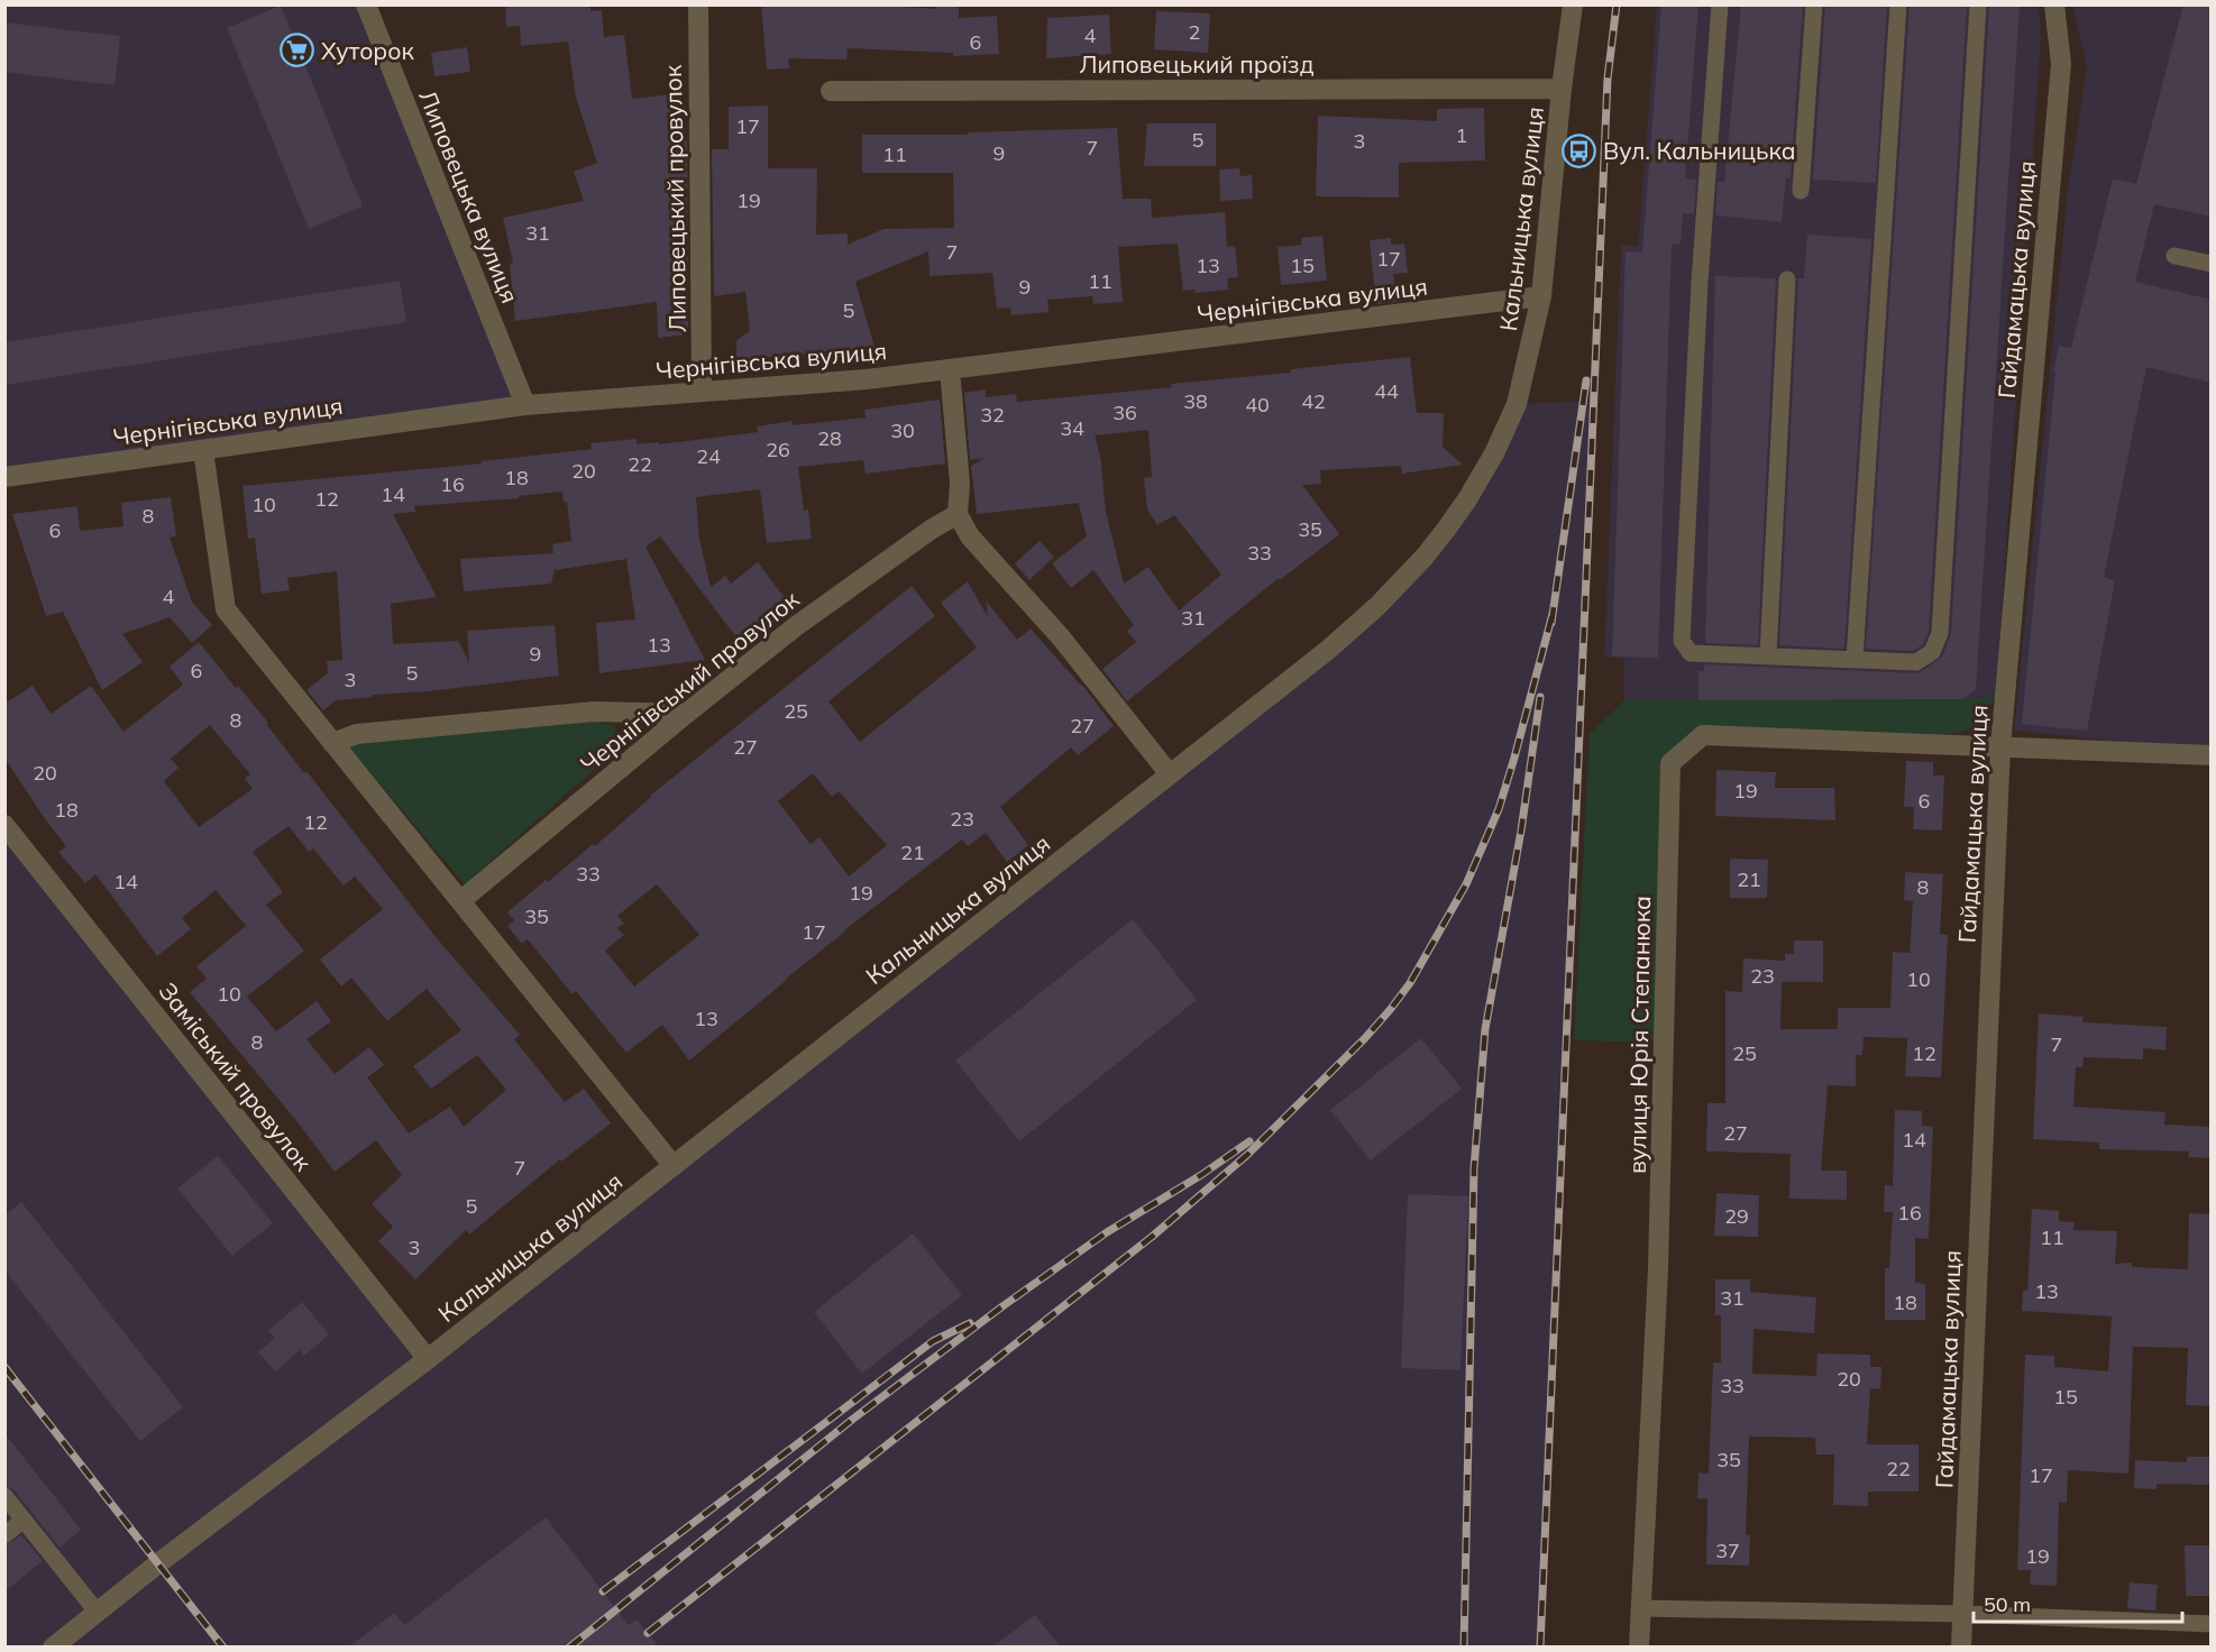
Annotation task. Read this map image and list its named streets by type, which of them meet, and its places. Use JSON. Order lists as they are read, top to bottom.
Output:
{
  "streets": {
    "street": [
      "Липовецький проїзд",
      "Липовецька вулиця",
      "Липовецький провулок",
      "Кальницька вулиця",
      "Гайдамацька вулиця",
      "Чернігівська вулиця",
      "Чернігівський провулок",
      "вулиця Юрія Степанюка",
      "Заміський провулок"
    ]
  },
  "crossings": [
    ["Липовецький проїзд", "Кальницька вулиця"],
    ["Липовецька вулиця", "Чернігівська вулиця"],
    ["Липовецький провулок", "Чернігівська вулиця"],
    ["Кальницька вулиця", "Чернігівська вулиця"],
    ["Кальницька вулиця", "Заміський провулок"],
    ["Гайдамацька вулиця", "вулиця Юрія Степанюка"]
  ],
  "places": {
    "supermarket": ["Хуторок"],
    "bus stop": ["Вул. Кальницька"]
  },
  "house_numbers": [
    "2",
    "4",
    "6",
    "17",
    "1",
    "5",
    "3",
    "7",
    "9",
    "11",
    "19",
    "31",
    "7",
    "17",
    "13",
    "15",
    "11",
    "9",
    "5",
    "44",
    "38",
    "42",
    "40",
    "36",
    "32",
    "34",
    "30",
    "28",
    "26",
    "24",
    "22",
    "20",
    "18",
    "16",
    "14",
    "12",
    "10",
    "8",
    "35",
    "6",
    "33",
    "4",
    "31",
    "13",
    "9",
    "6",
    "5",
    "3",
    "25",
    "8",
    "27",
    "27",
    "20",
    "19",
    "6",
    "18",
    "23",
    "12",
    "21",
    "33",
    "21",
    "14",
    "8",
    "19",
    "35",
    "17",
    "23",
    "10",
    "10",
    "13",
    "8",
    "7",
    "25",
    "12",
    "27",
    "14",
    "7",
    "5",
    "16",
    "29",
    "11",
    "3",
    "13",
    "31",
    "18",
    "20",
    "33",
    "15",
    "35",
    "22",
    "17",
    "37",
    "19"
  ],
  "scale_bar": "50 m"
}
